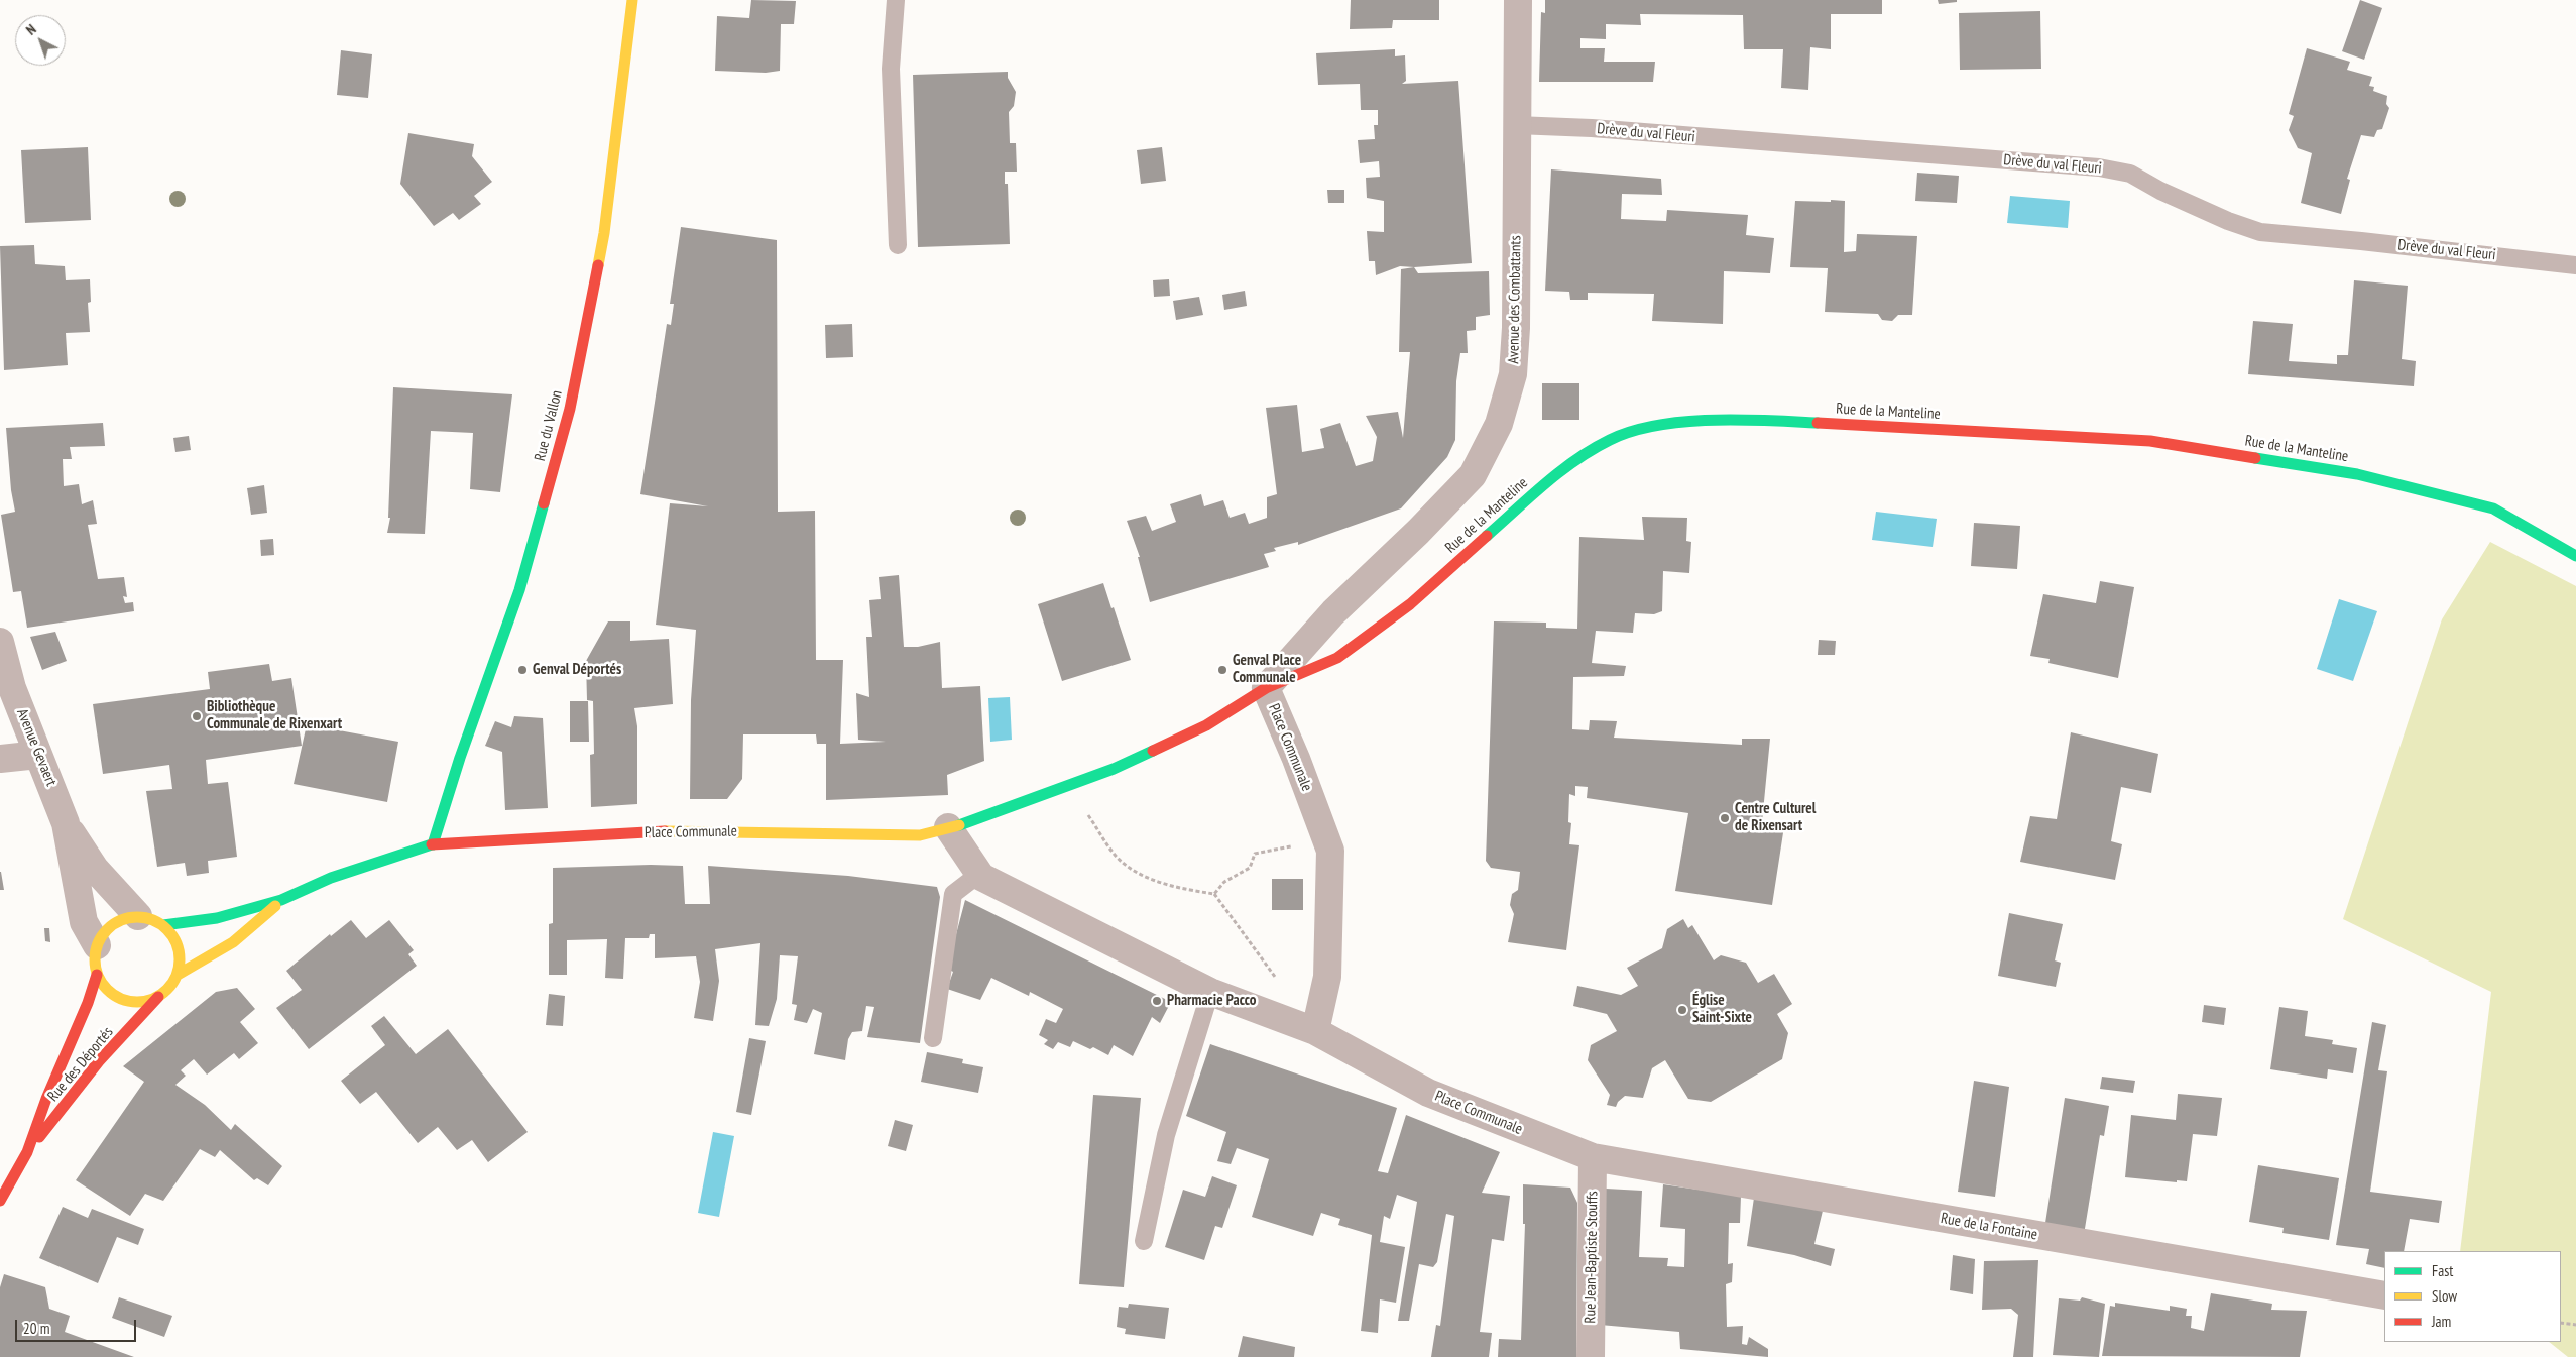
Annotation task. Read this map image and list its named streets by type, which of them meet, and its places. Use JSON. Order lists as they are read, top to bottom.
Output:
{
  "streets": {
    "street": [
      "Avenue des Combattants",
      "Rue de la Manteline",
      "Rue du Vallon",
      "Avenue Gevaert",
      "Place Communale",
      "Rue des Déportés",
      "Rue de la Fontaine",
      "Rue Jean-Baptiste Stouffs"
    ],
    "lane": ["Drève du val Fleuri"]
  },
  "crossings": [
    ["Drève du val Fleuri", "Avenue des Combattants"],
    ["Avenue des Combattants", "Rue de la Manteline"],
    ["Avenue des Combattants", "Place Communale"],
    ["Rue de la Manteline", "Place Communale"],
    ["Rue du Vallon", "Place Communale"],
    ["Avenue Gevaert", "Rue des Déportés"],
    ["Place Communale", "Rue de la Fontaine"],
    ["Place Communale", "Rue Jean-Baptiste Stouffs"],
    ["Rue de la Fontaine", "Rue Jean-Baptiste Stouffs"]
  ],
  "places": [
    "Genval Déportés",
    "Genval Place Communale",
    "Bibliothèque Communale de Rixenxart",
    "Centre Culturel de Rixensart",
    "Pharmacie Pacco",
    "Église Saint-Sixte"
  ],
  "legend": ["Fast", "Slow", "Jam"],
  "scale_bar": "20 m",
  "north": "top left"
}
